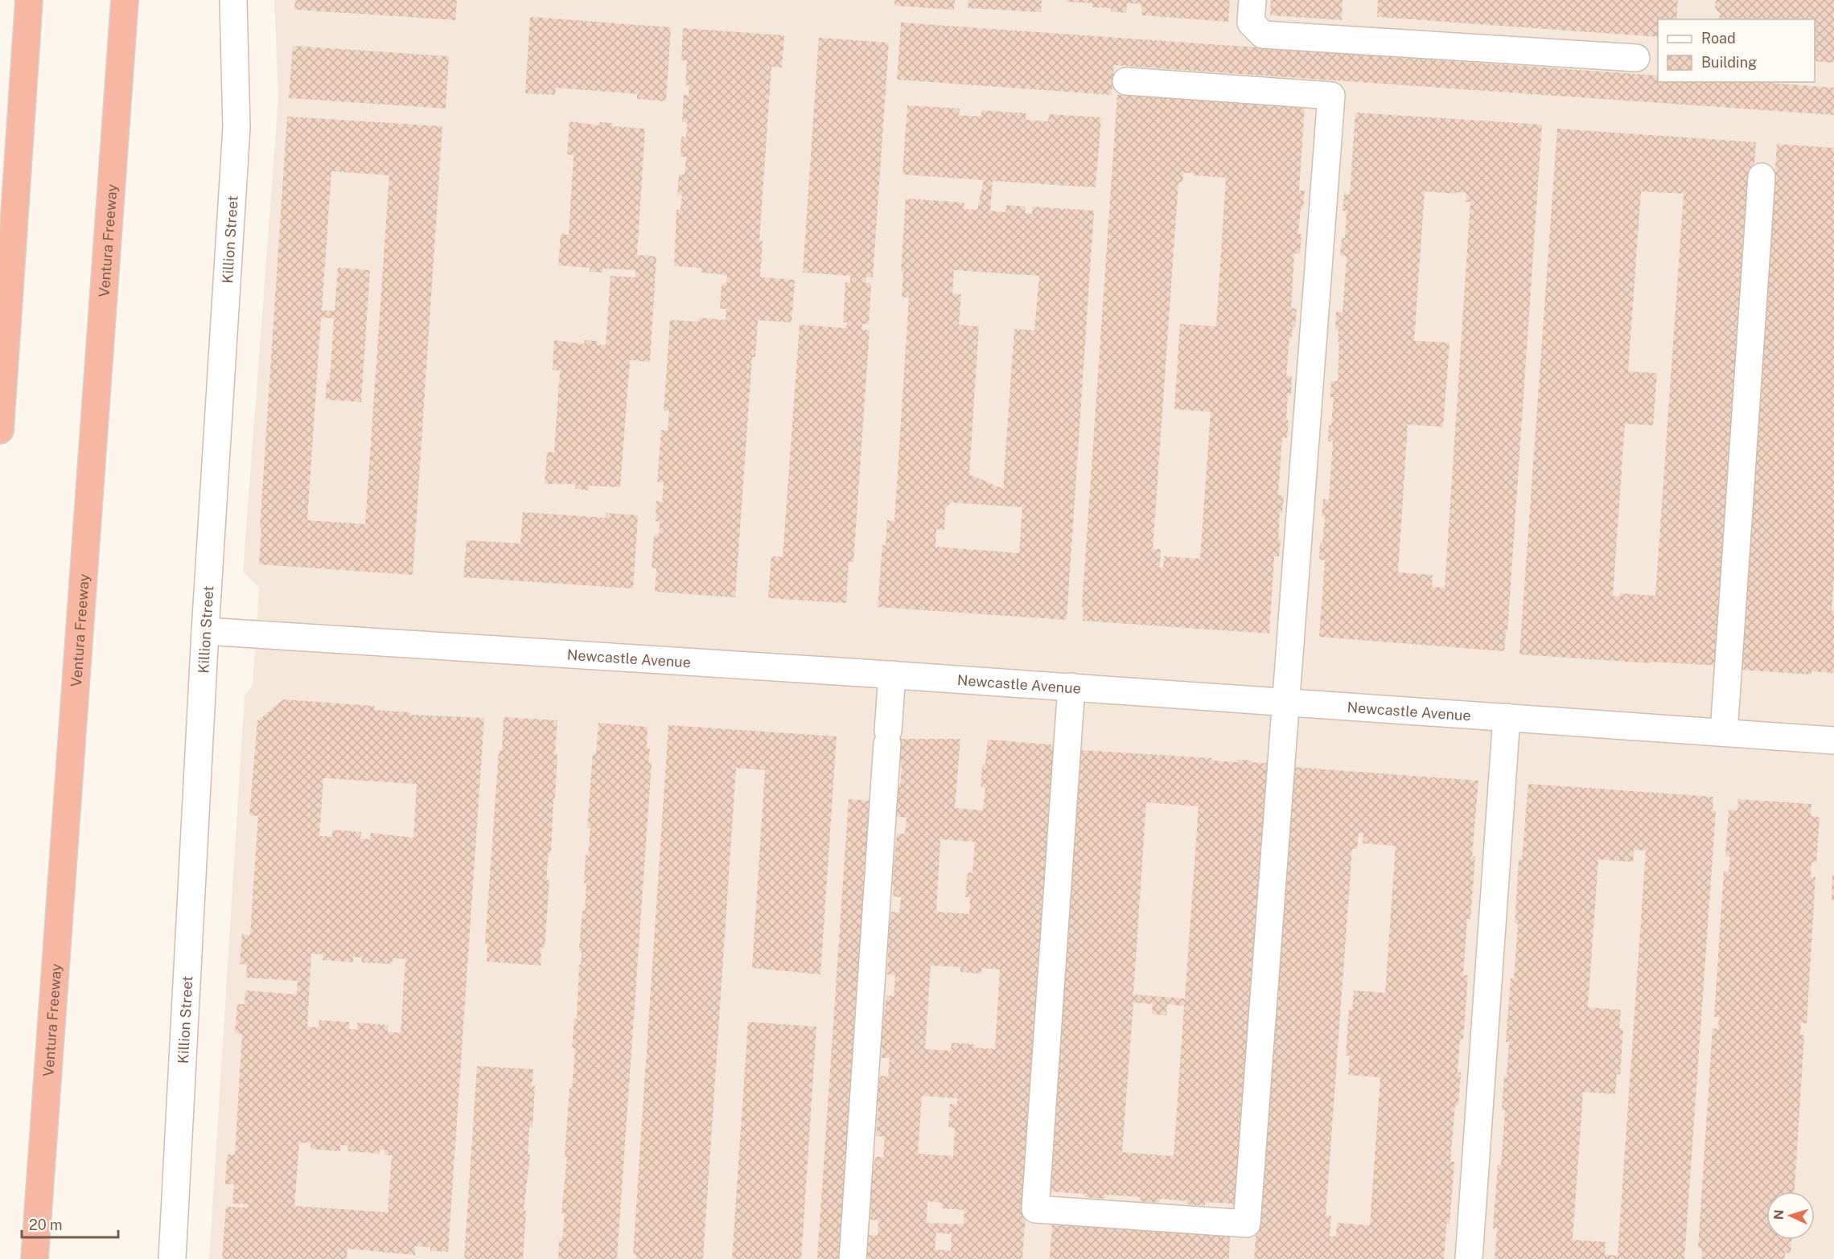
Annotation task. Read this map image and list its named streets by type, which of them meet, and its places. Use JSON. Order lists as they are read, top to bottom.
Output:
{
  "streets": {
    "highway": ["Ventura Freeway"],
    "street": ["Killion Street", "Newcastle Avenue"]
  },
  "crossings": [
    ["Killion Street", "Newcastle Avenue"]
  ],
  "legend": ["Road", "Building"],
  "scale_bar": "20 m",
  "north": "left"
}
